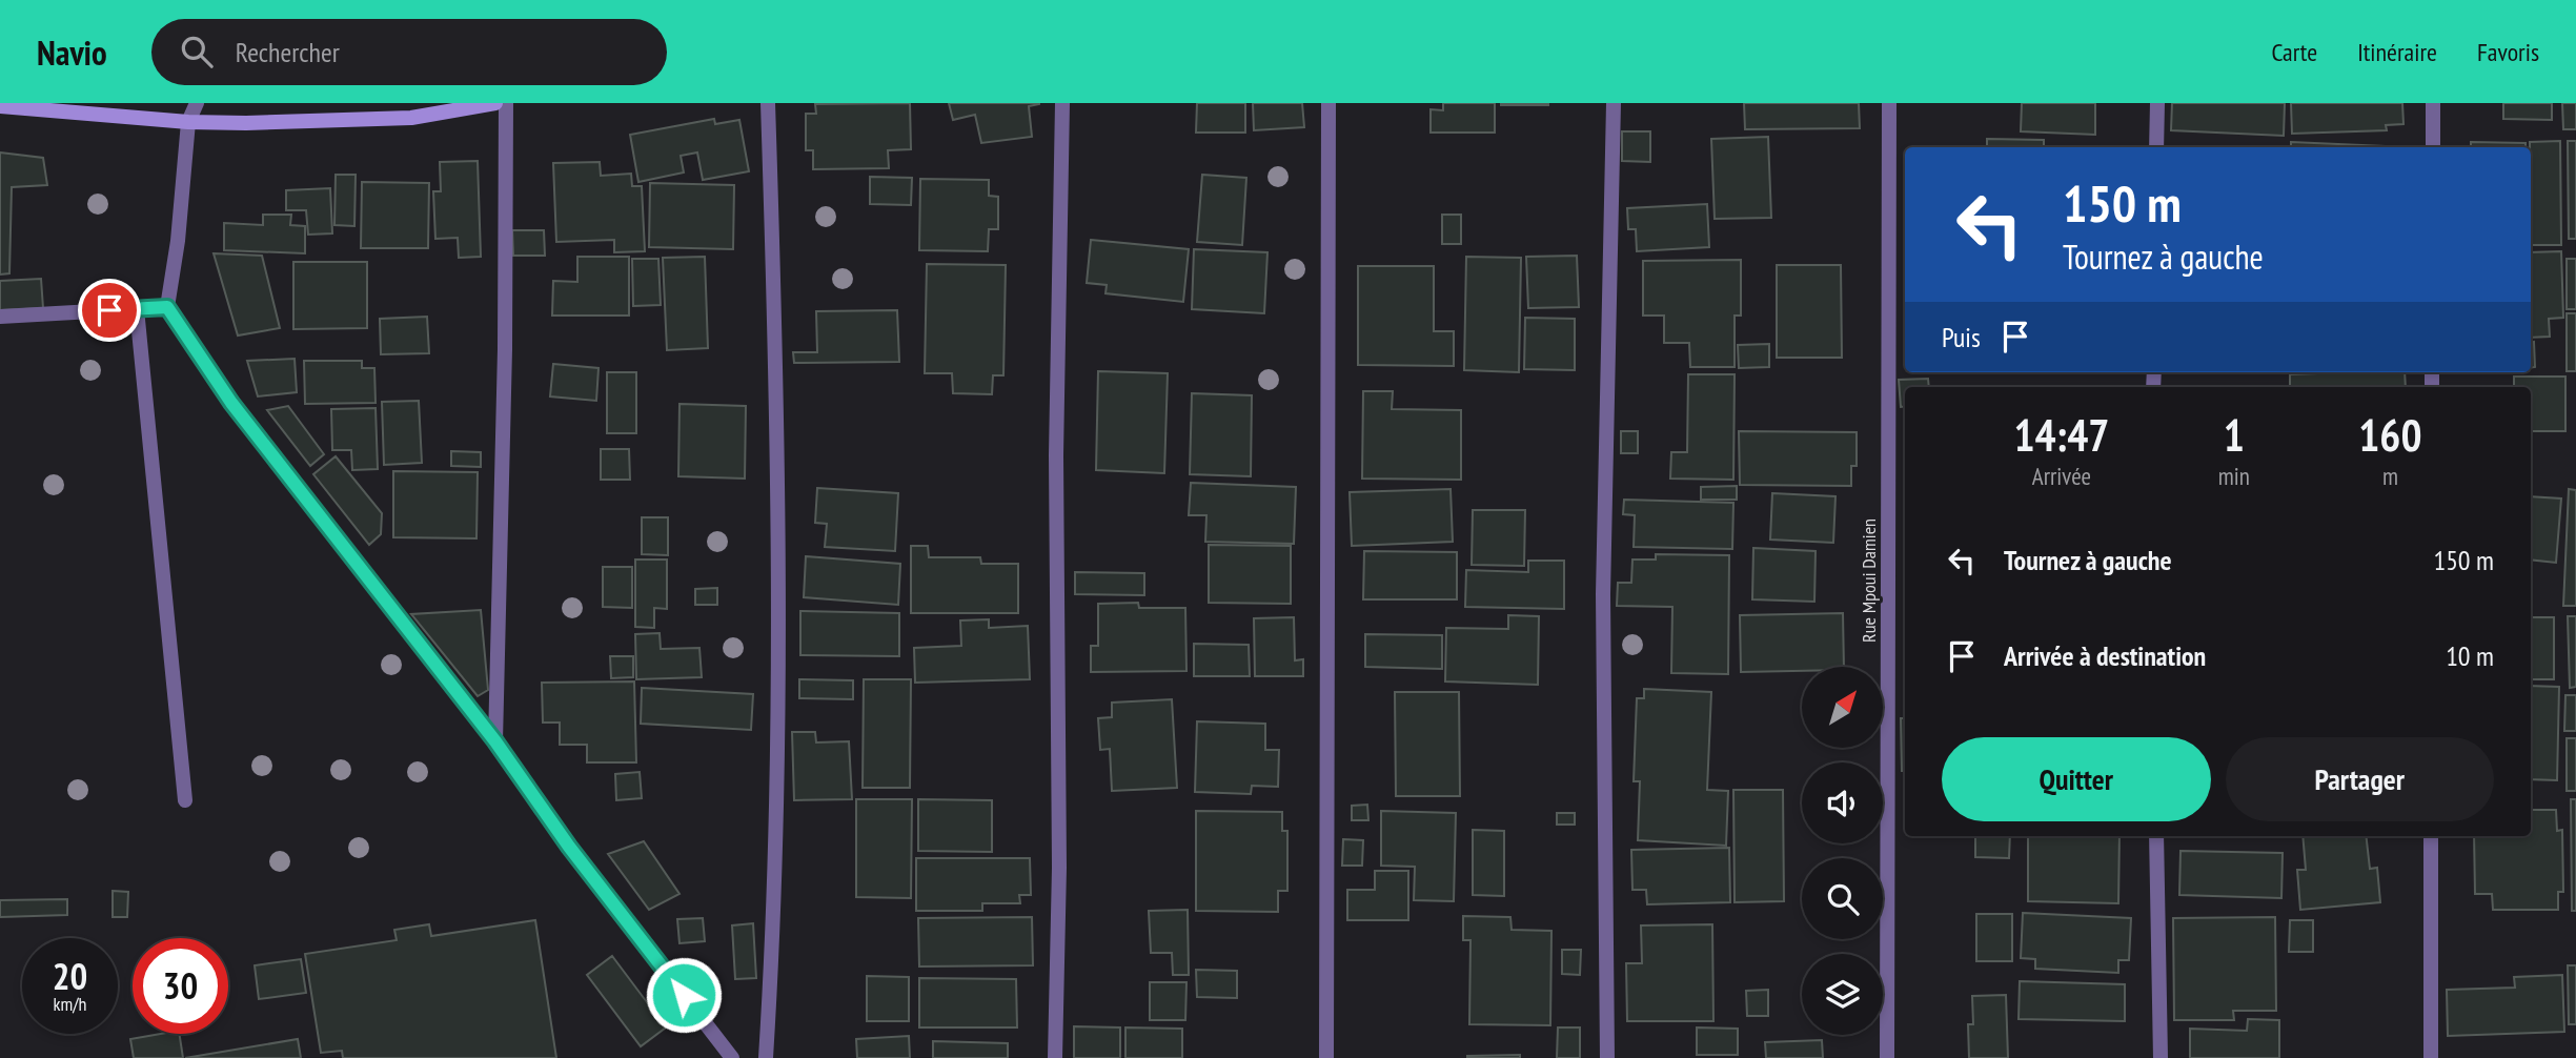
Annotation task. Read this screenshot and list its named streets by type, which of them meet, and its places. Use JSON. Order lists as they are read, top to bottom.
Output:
{
  "streets": {
    "street": ["Rue Mpoui Damien"]
  },
  "north": "top right",
  "page": {
    "header": "Navio",
    "search": "Rechercher",
    "nav": ["Carte", "Itinéraire", "Favoris"],
    "turn": ["150 m", "Tournez à gauche"],
    "then": "Puis",
    "eta": [
      "14:47",
      "Arrivée",
      "1",
      "min",
      "160",
      "m"
    ],
    "list": [
      {
        "name": "Tournez à gauche",
        "value": "150 m"
      },
      {
        "name": "Arrivée à destination",
        "value": "10 m"
      }
    ],
    "buttons": ["Quitter", "Partager"],
    "speed": "20 km/h",
    "limit": "30"
  }
}
